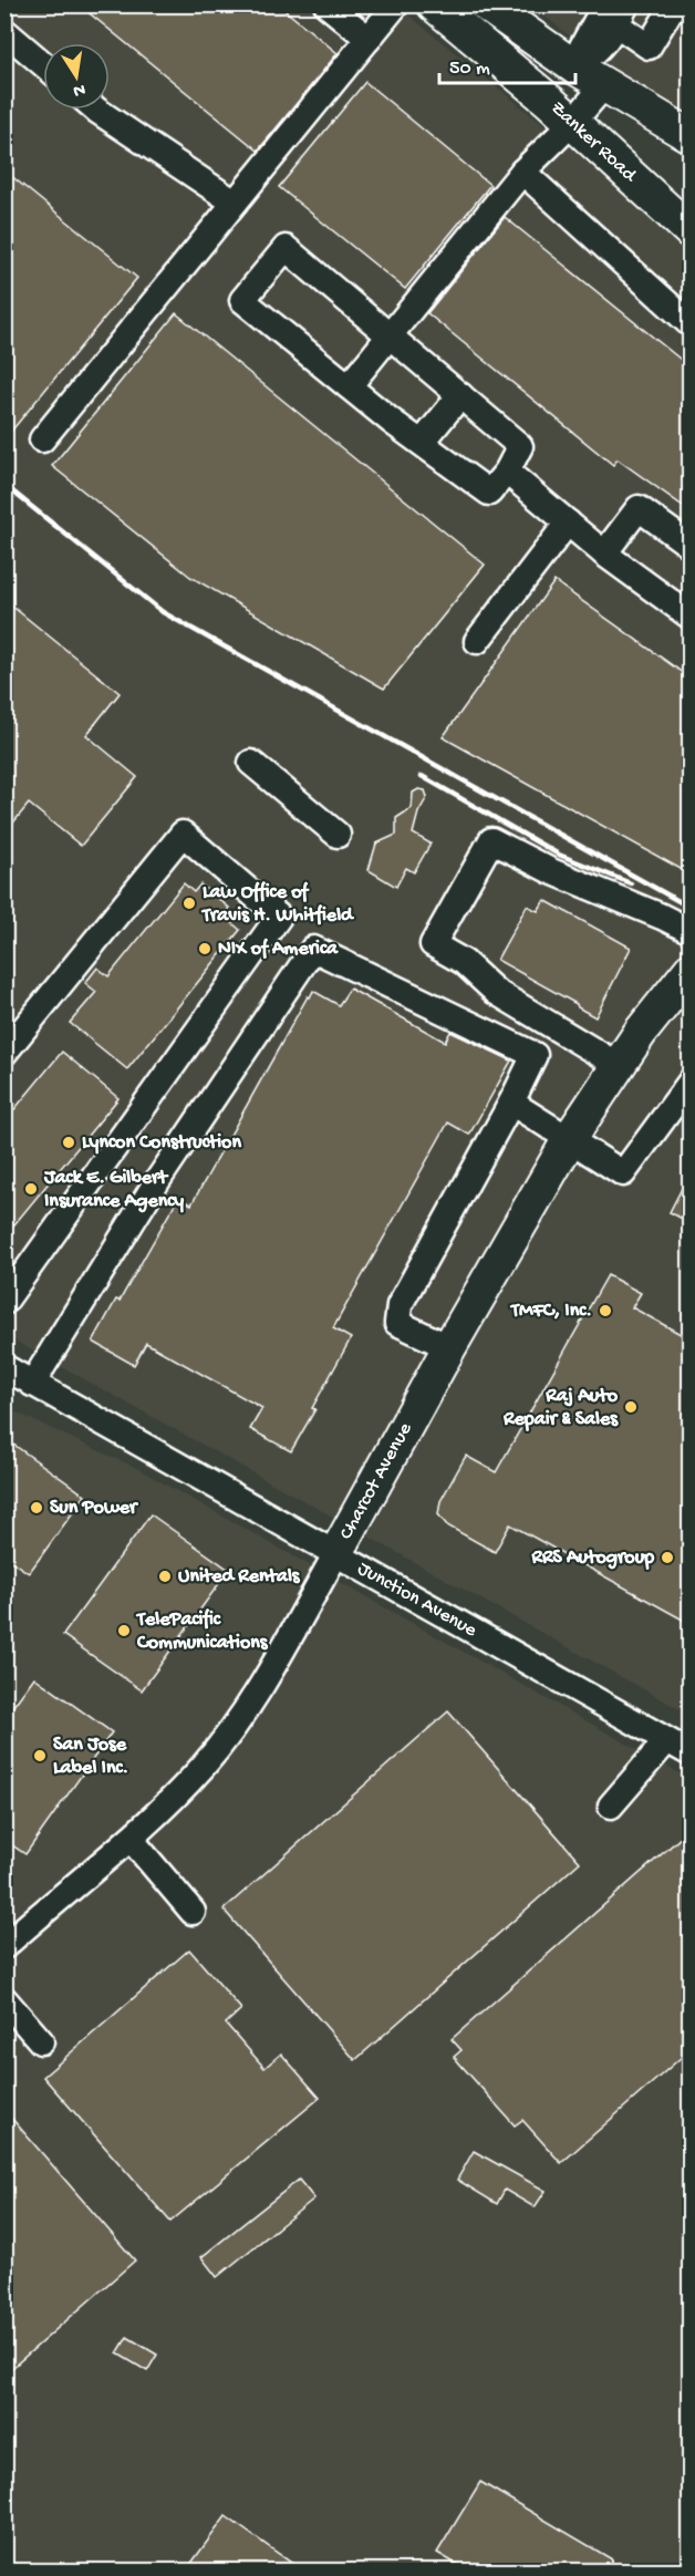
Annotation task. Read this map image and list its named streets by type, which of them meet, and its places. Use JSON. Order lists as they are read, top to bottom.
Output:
{
  "streets": {
    "main road": ["Zanker Road", "Charcot Avenue"],
    "street": ["Junction Avenue"]
  },
  "crossings": [
    ["Charcot Avenue", "Junction Avenue"]
  ],
  "places": [
    "Law Office of Travis H. Whitfield",
    "NIX of America",
    "Lyncon Construction",
    "Jack E. Gilbert Insurance Agency",
    "TMFC, Inc.",
    "Raj Auto Repair & Sales",
    "Sun Power",
    "RRS Autogroup",
    "United Rentals",
    "TelePacific Communications",
    "San Jose Label Inc."
  ],
  "scale_bar": "50 m",
  "north": "bottom"
}
